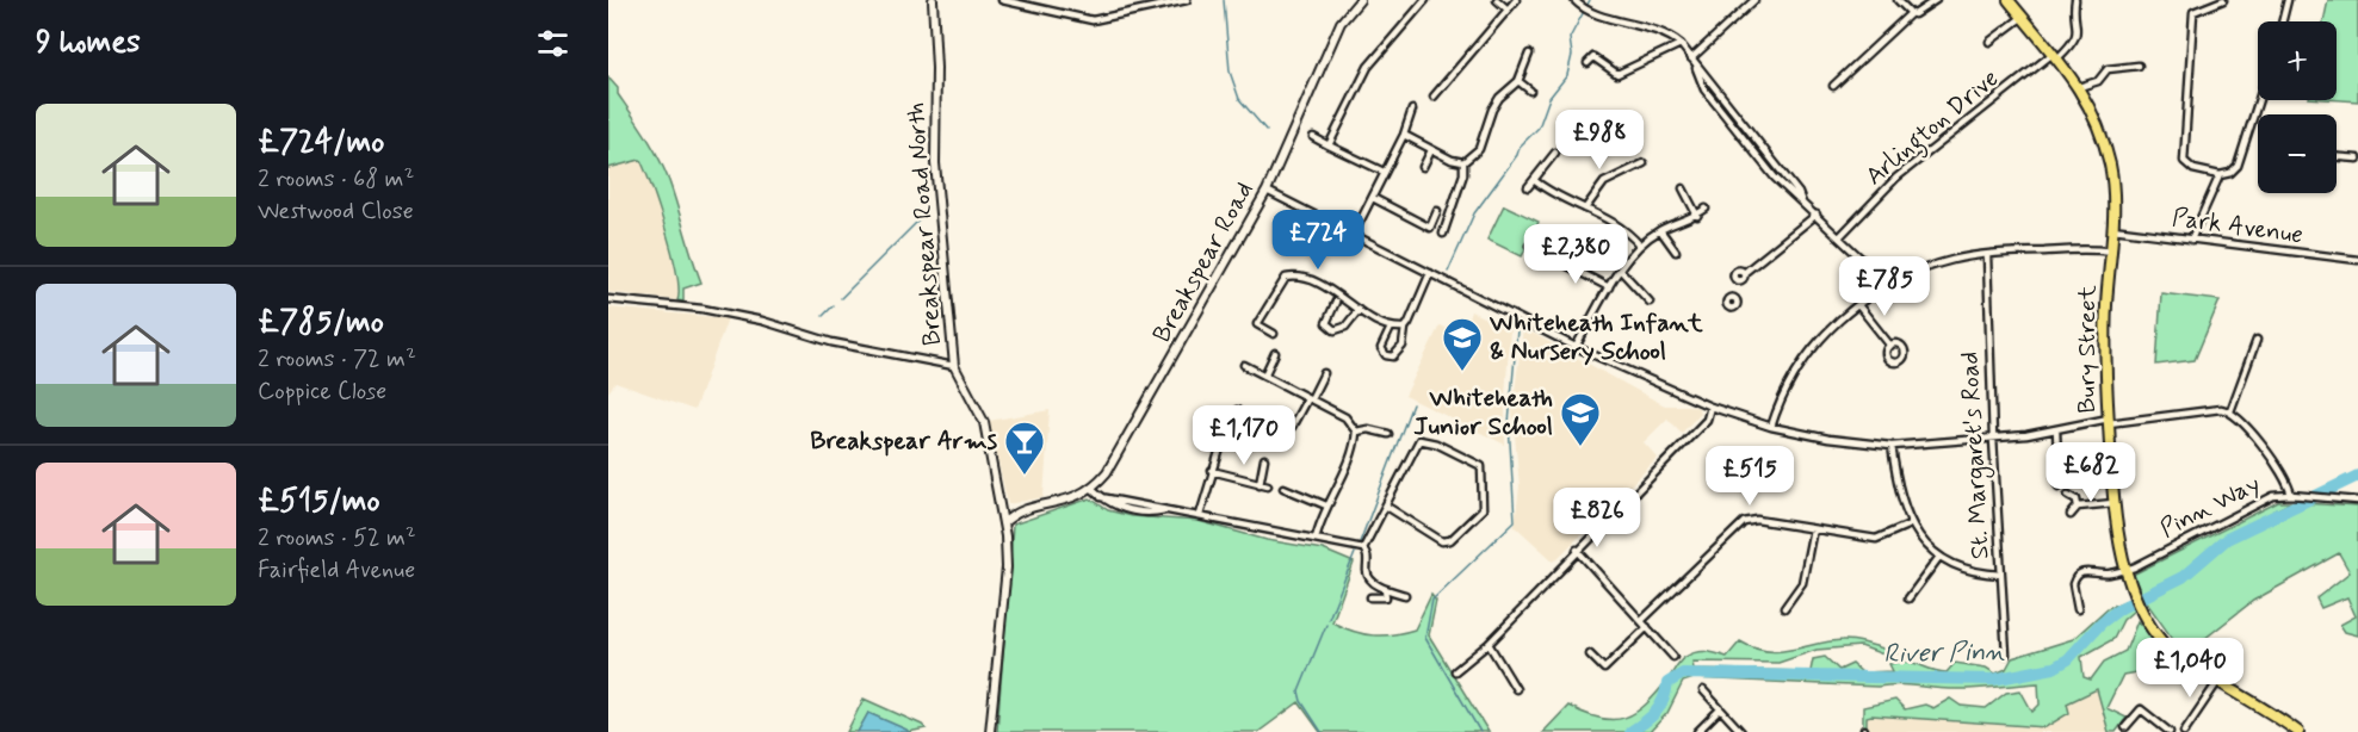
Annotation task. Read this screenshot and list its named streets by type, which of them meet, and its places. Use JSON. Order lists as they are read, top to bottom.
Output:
{
  "streets": {
    "main road": ["Bury Street"],
    "street": [
      "Arlington Drive",
      "Breakspear Road North",
      "Park Avenue",
      "Breakspear Road",
      "St. Margaret's Road",
      "Pinn Way"
    ]
  },
  "crossings": [
    ["Arlington Drive", "Bury Street"],
    ["Park Avenue", "Bury Street"],
    ["Bury Street", "Pinn Way"]
  ],
  "water": ["River Pinn"],
  "places": {
    "school or university": ["Whiteheath Infant & Nursery School", "Whiteheath Junior School"],
    "bar": ["Breakspear Arms"]
  },
  "page": {
    "heading": "9 homes",
    "map_buttons": ["+", "−"],
    "list": [
      {
        "name": "£724/mo",
        "note": "2 rooms · 68 m² · Westwood Close"
      },
      {
        "name": "£785/mo",
        "note": "2 rooms · 72 m² · Coppice Close"
      },
      {
        "name": "£515/mo",
        "note": "2 rooms · 52 m² · Fairfield Avenue"
      }
    ],
    "price": [
      "£988",
      "£724",
      "£2,380",
      "£785",
      "£1,170",
      "£682",
      "£515",
      "£826",
      "£1,040"
    ]
  }
}
